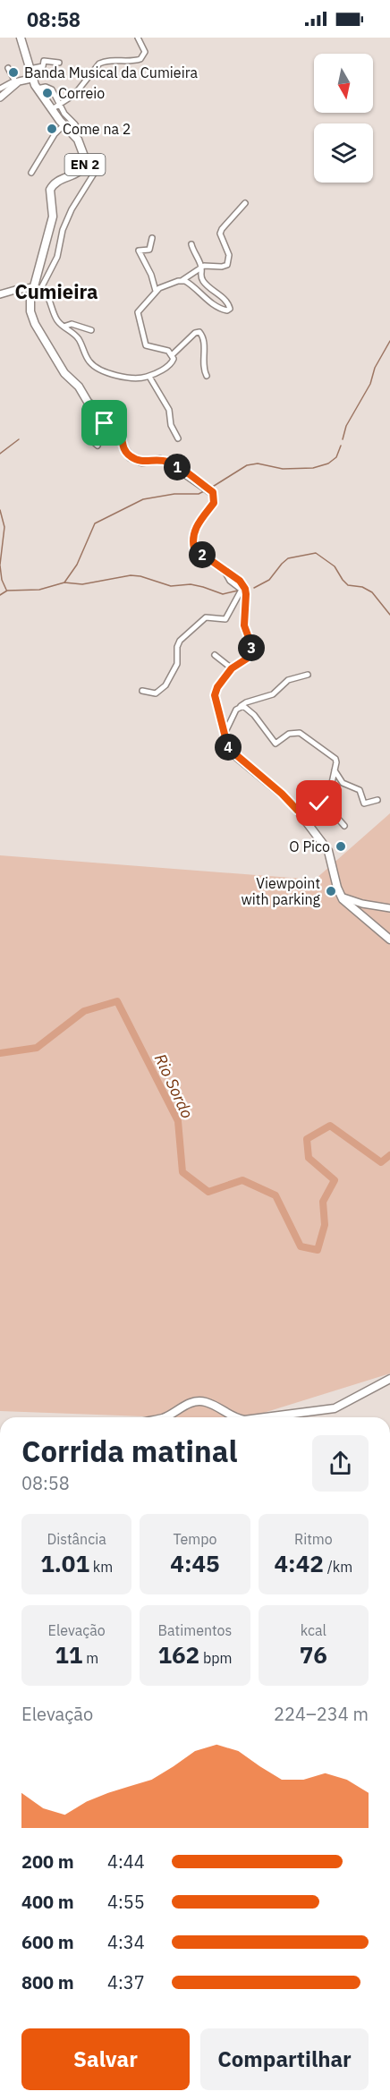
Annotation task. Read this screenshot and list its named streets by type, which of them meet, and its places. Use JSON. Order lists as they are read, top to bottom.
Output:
{
  "streets": {
    "main road": ["EN 2"]
  },
  "districts": ["Cumieira"],
  "water": ["Rio Sordo"],
  "places": [
    "Banda Musical da Cumieira",
    "Correio",
    "Come na 2",
    "O Pico",
    "Viewpoint with parking"
  ],
  "north": "bottom",
  "page": {
    "status": "08:58",
    "pins": [
      "1",
      "2",
      "3",
      "4"
    ],
    "heading": ["Corrida matinal", "08:58"],
    "stats": [
      ["Distância", "1.01 km"],
      ["Tempo", "4:45"],
      ["Ritmo", "4:42 /km"],
      ["Elevação", "11 m"],
      ["Batimentos", "162 bpm"],
      ["kcal", "76"]
    ],
    "chart": ["Elevação", "224–234 m"],
    "list": [
      {
        "name": "200 m",
        "note": "4:44"
      },
      {
        "name": "400 m",
        "note": "4:55"
      },
      {
        "name": "600 m",
        "note": "4:34"
      },
      {
        "name": "800 m",
        "note": "4:37"
      }
    ],
    "buttons": ["Salvar", "Compartilhar"]
  }
}
